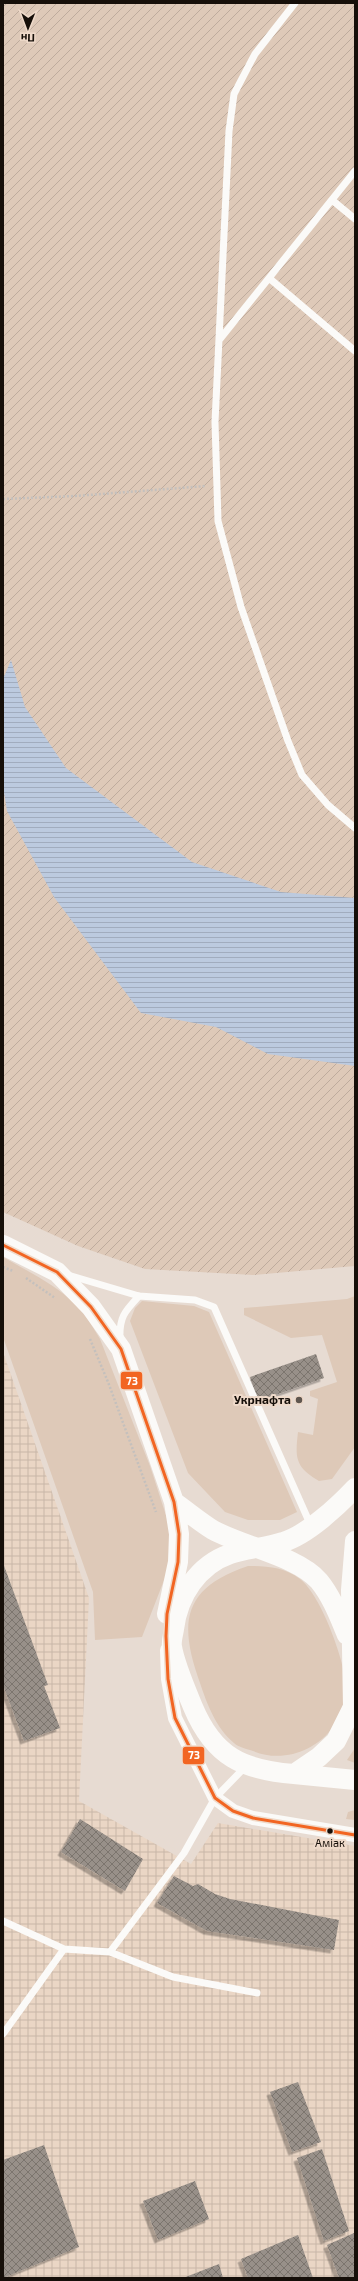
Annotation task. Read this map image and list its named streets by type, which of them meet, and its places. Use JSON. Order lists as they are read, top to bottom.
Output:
{
  "places": ["Укрнафта", "Аміак"],
  "lines": ["transit line 73"],
  "north": "bottom"
}
